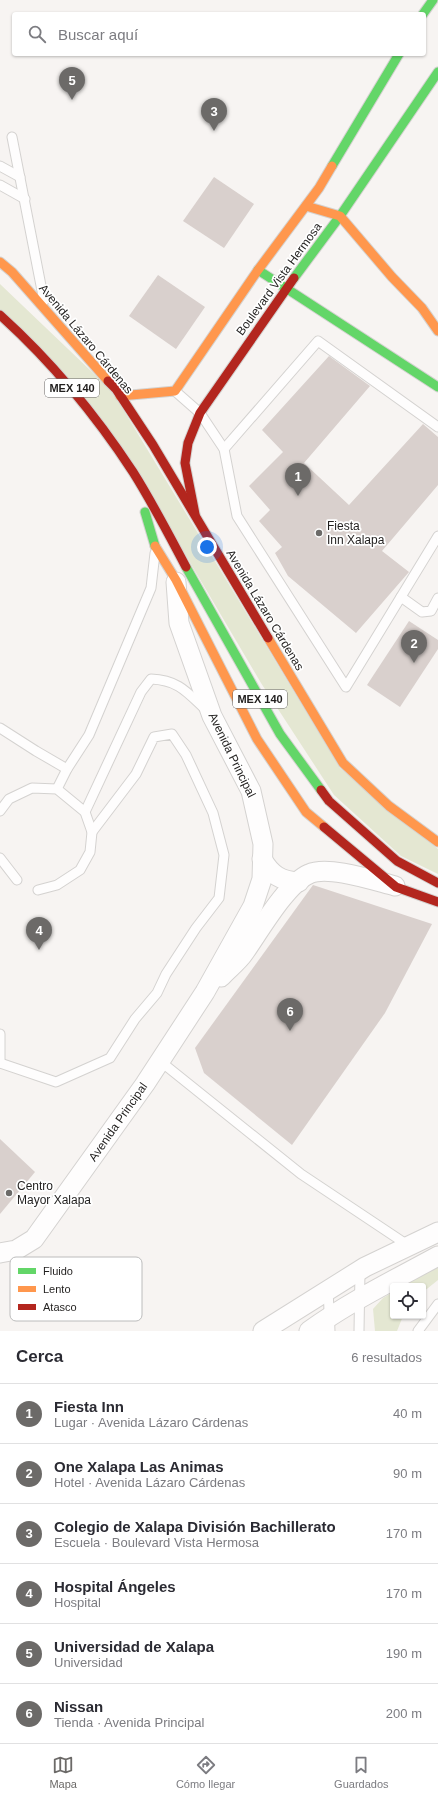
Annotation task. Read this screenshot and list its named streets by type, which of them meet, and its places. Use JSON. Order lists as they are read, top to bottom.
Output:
{
  "streets": {
    "main road": ["Boulevard Vista Hermosa", "Avenida Lázaro Cárdenas", "MEX 140"],
    "street": ["Avenida Principal"]
  },
  "crossings": [
    ["Boulevard Vista Hermosa", "Avenida Lázaro Cárdenas"]
  ],
  "places": ["Fiesta Inn Xalapa", "Centro Mayor Xalapa"],
  "legend": ["Fluido", "Lento", "Atasco"],
  "page": {
    "search": "Buscar aquí",
    "pins": [
      "5",
      "3",
      "1",
      "2",
      "4",
      "6"
    ],
    "heading": ["Cerca", "6 resultados"],
    "list": [
      {
        "mark": "1",
        "name": "Fiesta Inn",
        "note": "Lugar · Avenida Lázaro Cárdenas",
        "value": "40 m"
      },
      {
        "mark": "2",
        "name": "One Xalapa Las Animas",
        "note": "Hotel · Avenida Lázaro Cárdenas",
        "value": "90 m"
      },
      {
        "mark": "3",
        "name": "Colegio de Xalapa División Bachillerato",
        "note": "Escuela · Boulevard Vista Hermosa",
        "value": "170 m"
      },
      {
        "mark": "4",
        "name": "Hospital Ángeles",
        "note": "Hospital",
        "value": "170 m"
      },
      {
        "mark": "5",
        "name": "Universidad de Xalapa",
        "note": "Universidad",
        "value": "190 m"
      },
      {
        "mark": "6",
        "name": "Nissan",
        "note": "Tienda · Avenida Principal",
        "value": "200 m"
      }
    ],
    "nav": ["Mapa", "Cómo llegar", "Guardados"]
  }
}
